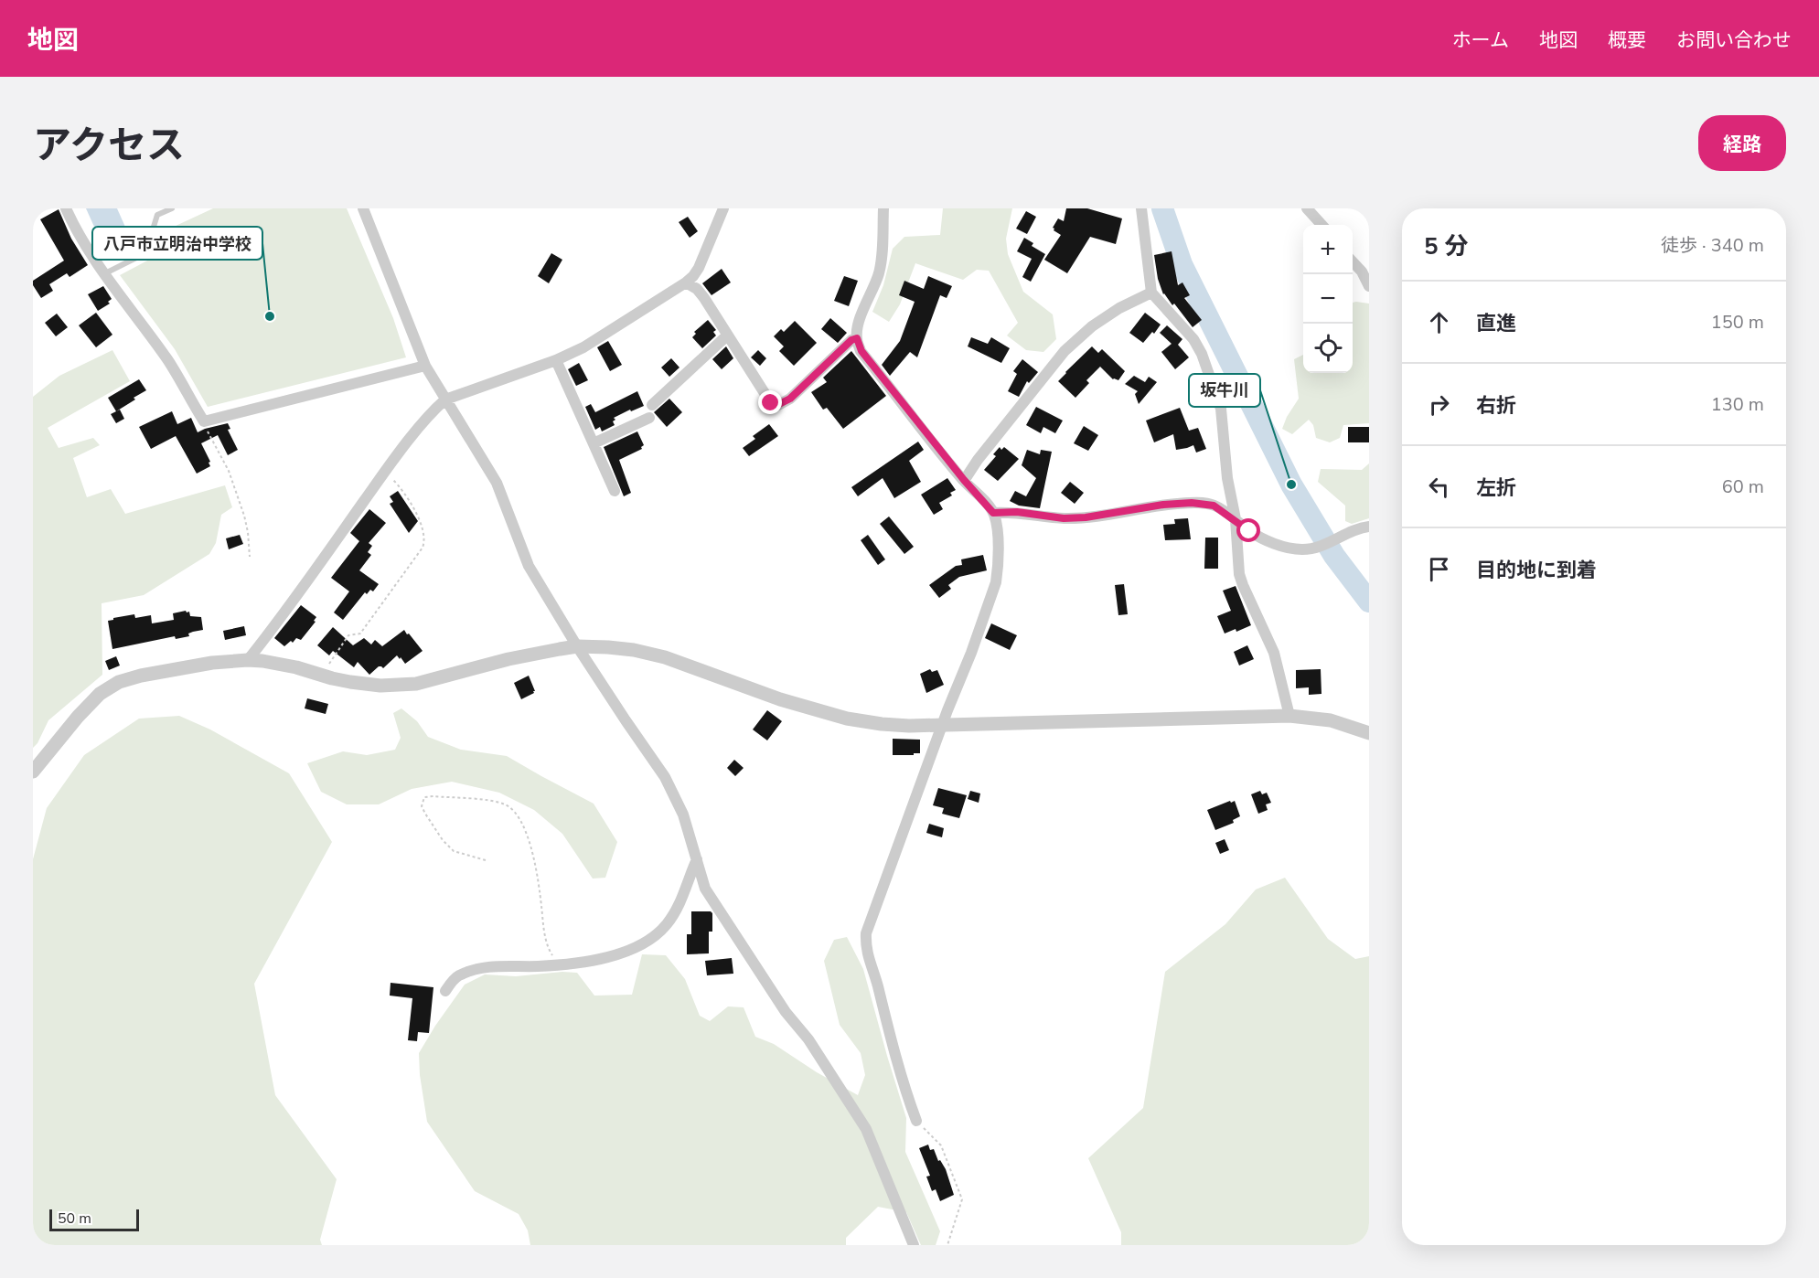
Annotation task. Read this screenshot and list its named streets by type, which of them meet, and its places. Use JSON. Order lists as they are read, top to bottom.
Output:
{
  "places": ["八戸市立明治中学校", "坂牛川"],
  "scale_bar": "50 m",
  "page": {
    "header": "地図",
    "nav": [
      "ホーム",
      "地図",
      "概要",
      "お問い合わせ"
    ],
    "title": "アクセス",
    "buttons": "経路",
    "heading": ["5 分", "徒歩 · 340 m"],
    "map_buttons": ["+", "−"],
    "list": [
      ["直進", "150 m"],
      ["右折", "130 m"],
      ["左折", "60 m"],
      "目的地に到着"
    ],
    "scale": "50 m"
  }
}
